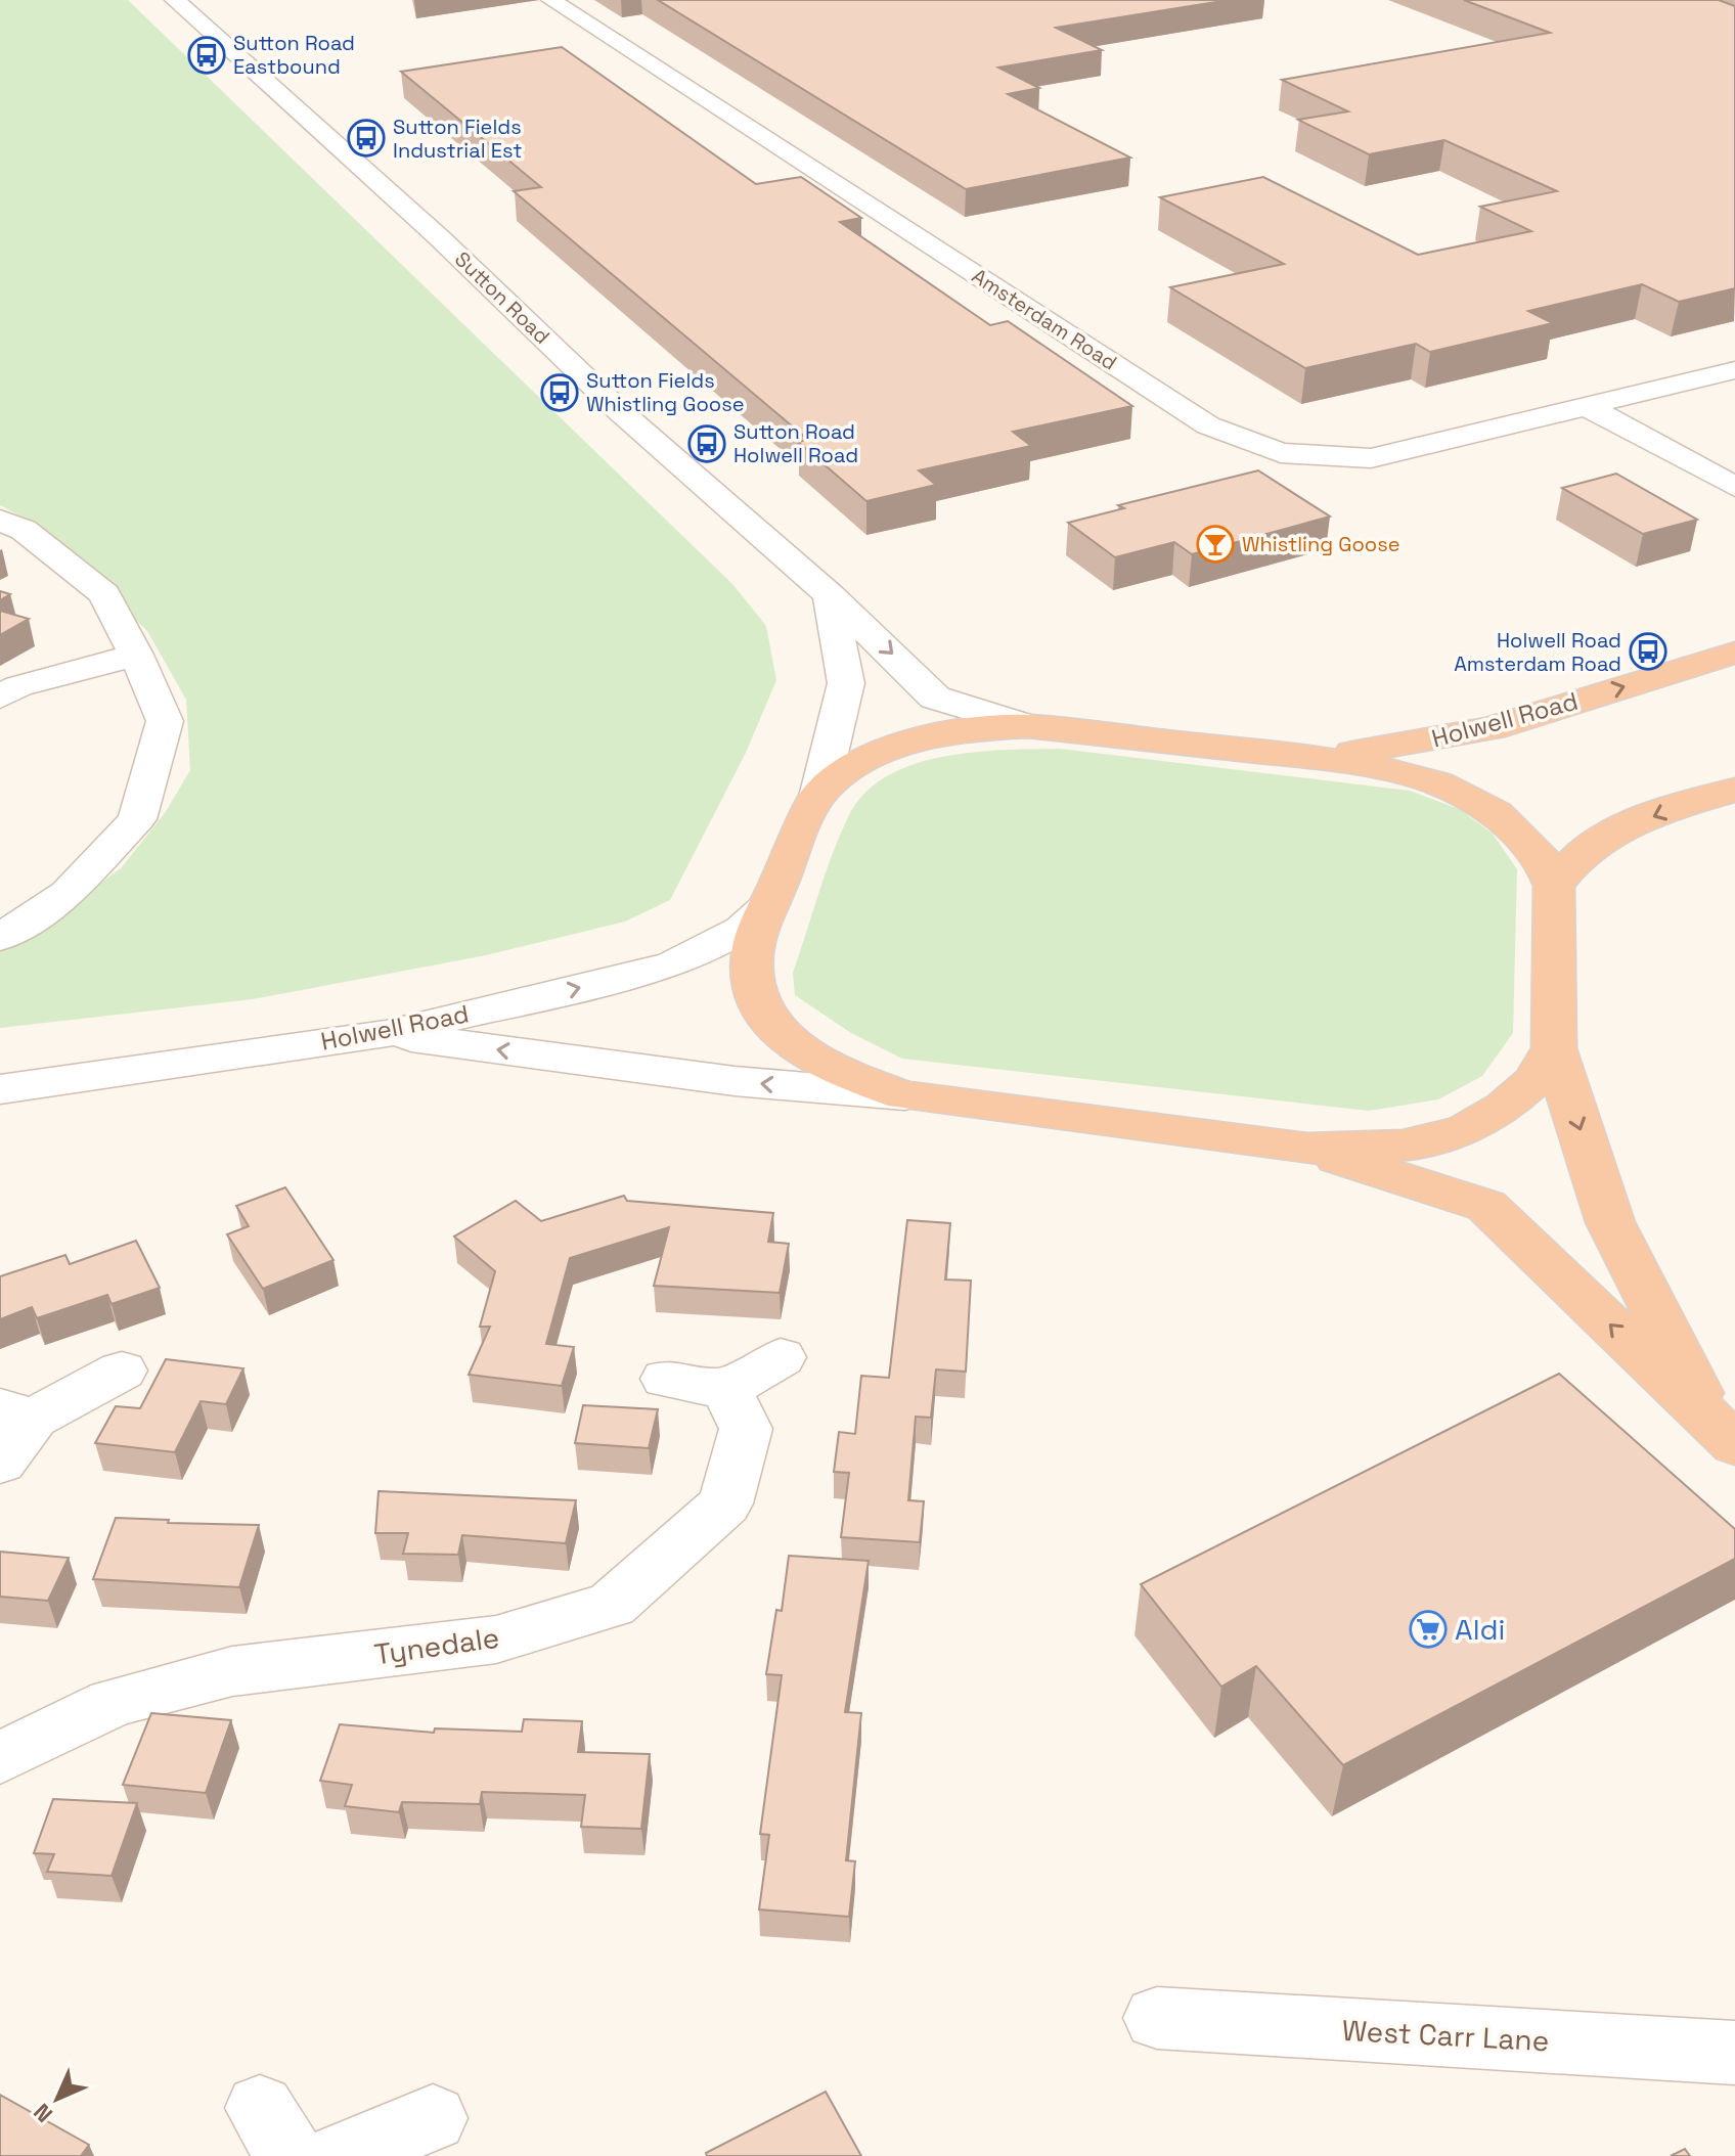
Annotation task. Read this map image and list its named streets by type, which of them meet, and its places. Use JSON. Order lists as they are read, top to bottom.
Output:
{
  "streets": {
    "highway": ["Holwell Road"],
    "street": [
      "Sutton Road",
      "Amsterdam Road",
      "Tynedale",
      "West Carr Lane"
    ]
  },
  "places": {
    "bus stop": [
      "Sutton Road Eastbound",
      "Sutton Fields Industrial Est",
      "Sutton Fields Whistling Goose",
      "Sutton Road Holwell Road",
      "Holwell Road Amsterdam Road"
    ],
    "bar": ["Whistling Goose"],
    "supermarket": ["Aldi"]
  },
  "north": "bottom left"
}
